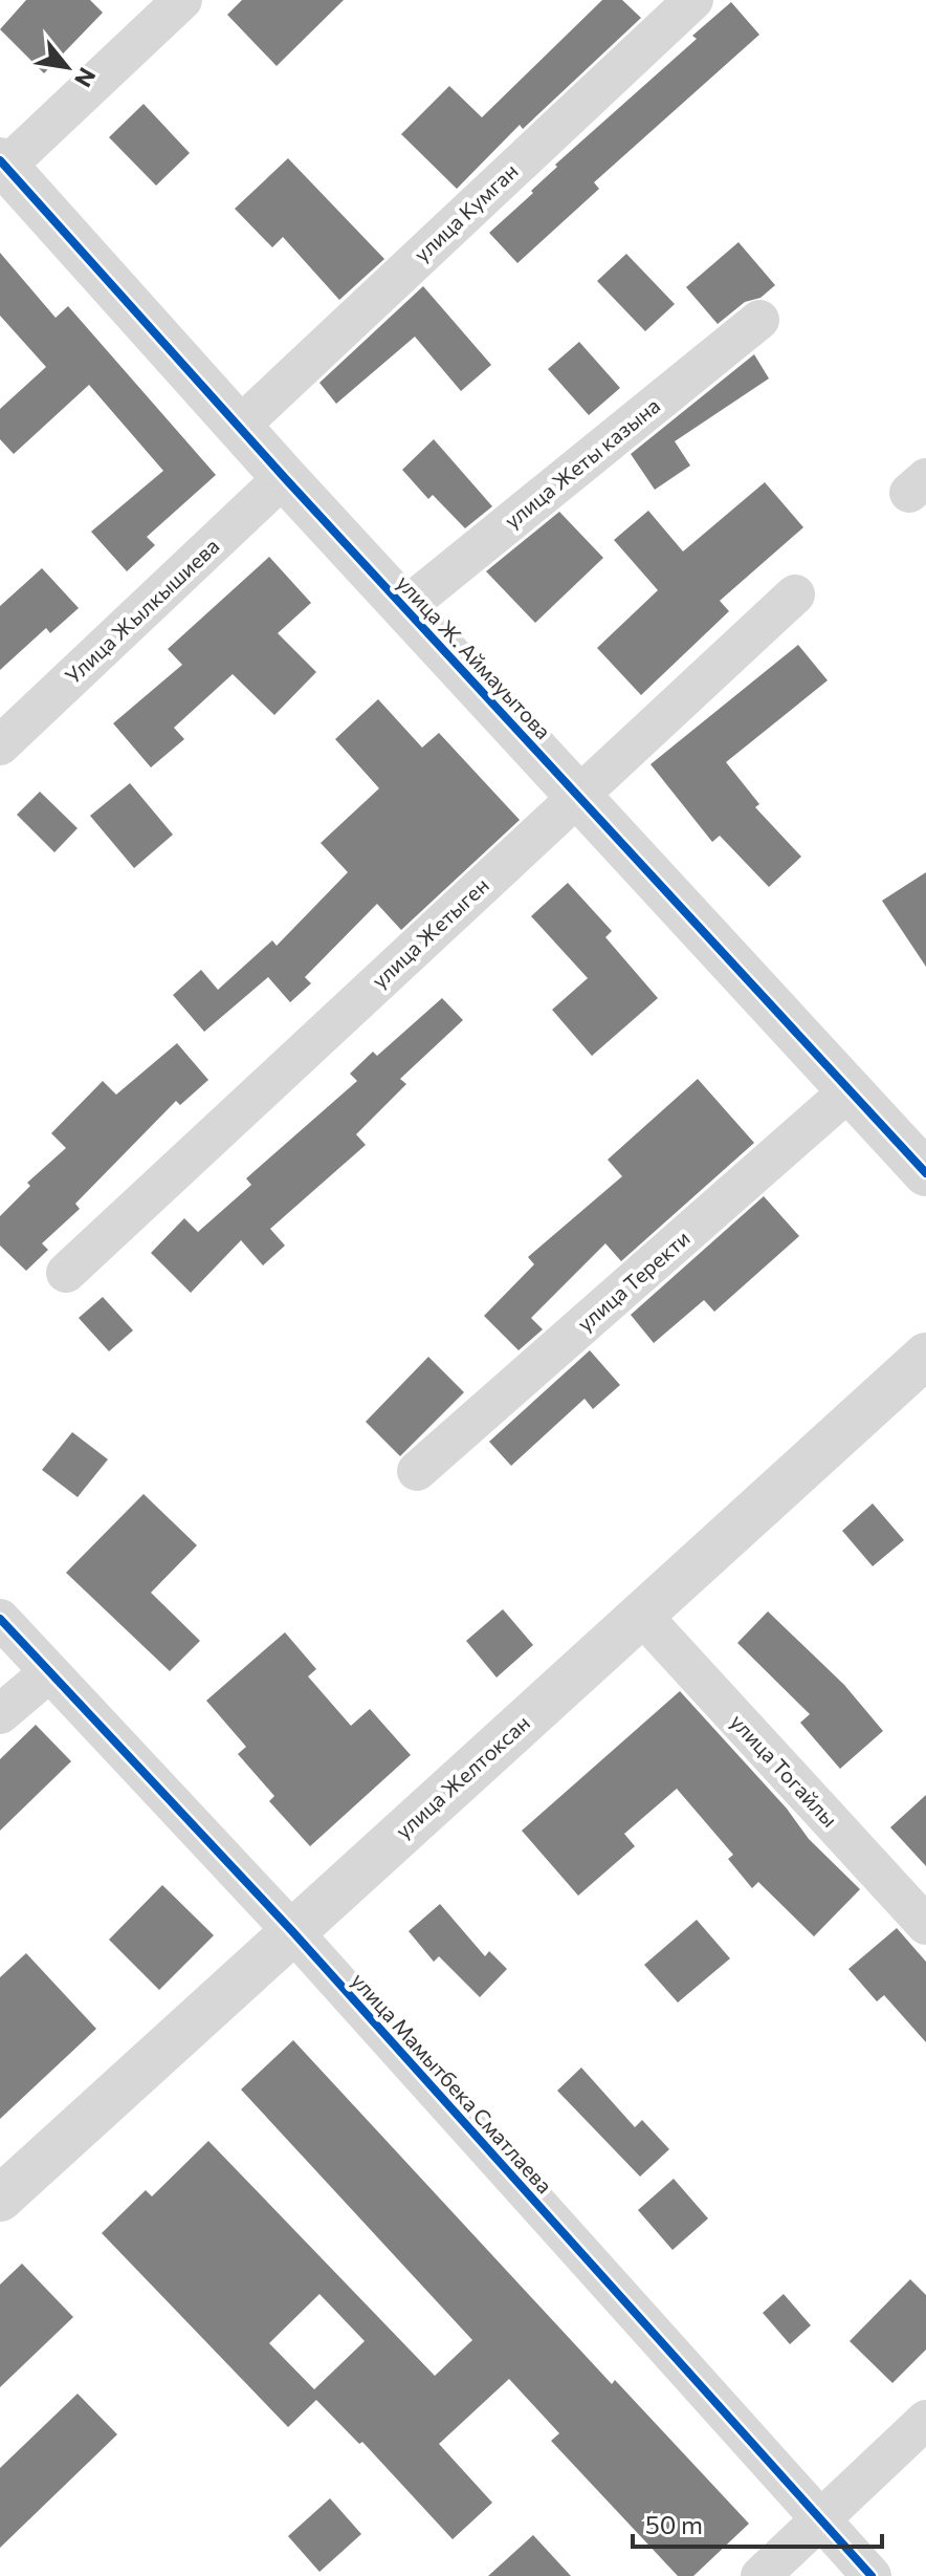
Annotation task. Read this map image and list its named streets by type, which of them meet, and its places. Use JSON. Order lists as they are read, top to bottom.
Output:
{
  "streets": {
    "street": [
      "улица Кумган",
      "улица Жеты казына",
      "Улица Жылкышиева",
      "улица Ж. Аймауытова",
      "улица Жетыген",
      "улица Теректи",
      "улица Тогайлы",
      "улица Желтоксан",
      "улица Мамытбека Сматлаева"
    ]
  },
  "crossings": [
    ["улица Кумган", "улица Ж. Аймауытова"],
    ["улица Жеты казына", "улица Ж. Аймауытова"],
    ["Улица Жылкышиева", "улица Ж. Аймауытова"],
    ["улица Ж. Аймауытова", "улица Жетыген"],
    ["улица Ж. Аймауытова", "улица Теректи"],
    ["улица Тогайлы", "улица Желтоксан"],
    ["улица Желтоксан", "улица Мамытбека Сматлаева"]
  ],
  "scale_bar": "50 m",
  "north": "bottom right"
}
